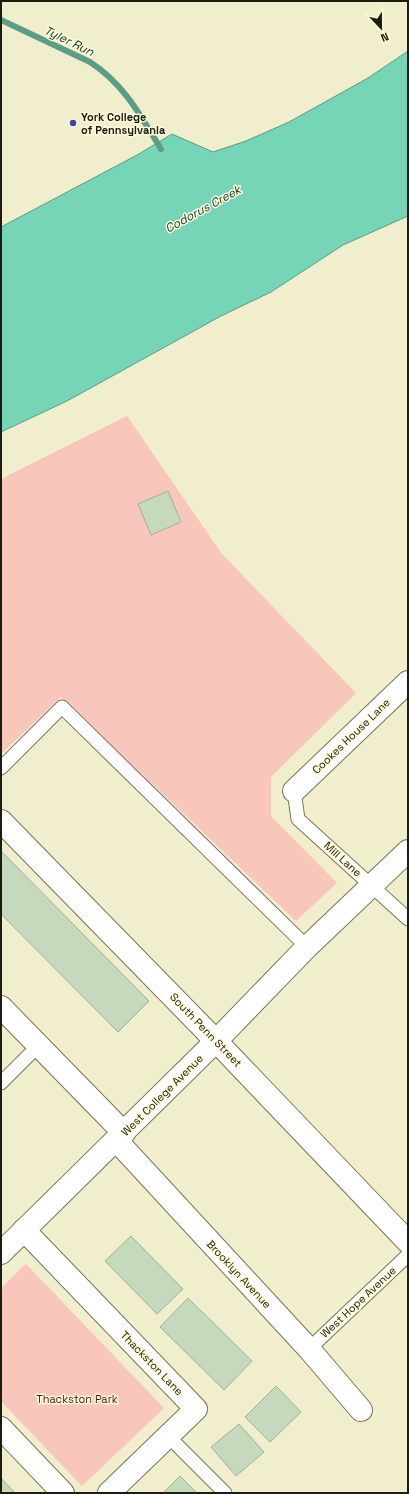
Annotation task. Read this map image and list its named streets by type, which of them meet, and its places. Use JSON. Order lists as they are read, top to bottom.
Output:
{
  "streets": {
    "street": [
      "Cookes House Lane",
      "South Penn Street",
      "West College Avenue",
      "Brooklyn Avenue",
      "Thackston Lane"
    ],
    "lane": ["Mill Lane", "West Hope Avenue"]
  },
  "crossings": [
    ["Cookes House Lane", "Mill Lane"],
    ["Mill Lane", "West College Avenue"],
    ["South Penn Street", "West College Avenue"],
    ["West College Avenue", "Brooklyn Avenue"],
    ["West College Avenue", "Thackston Lane"],
    ["Brooklyn Avenue", "West Hope Avenue"]
  ],
  "water": ["Tyler Run", "Codorus Creek"],
  "parks": ["Thackston Park"],
  "places": ["York College of Pennsylvania"],
  "north": "bottom"
}
